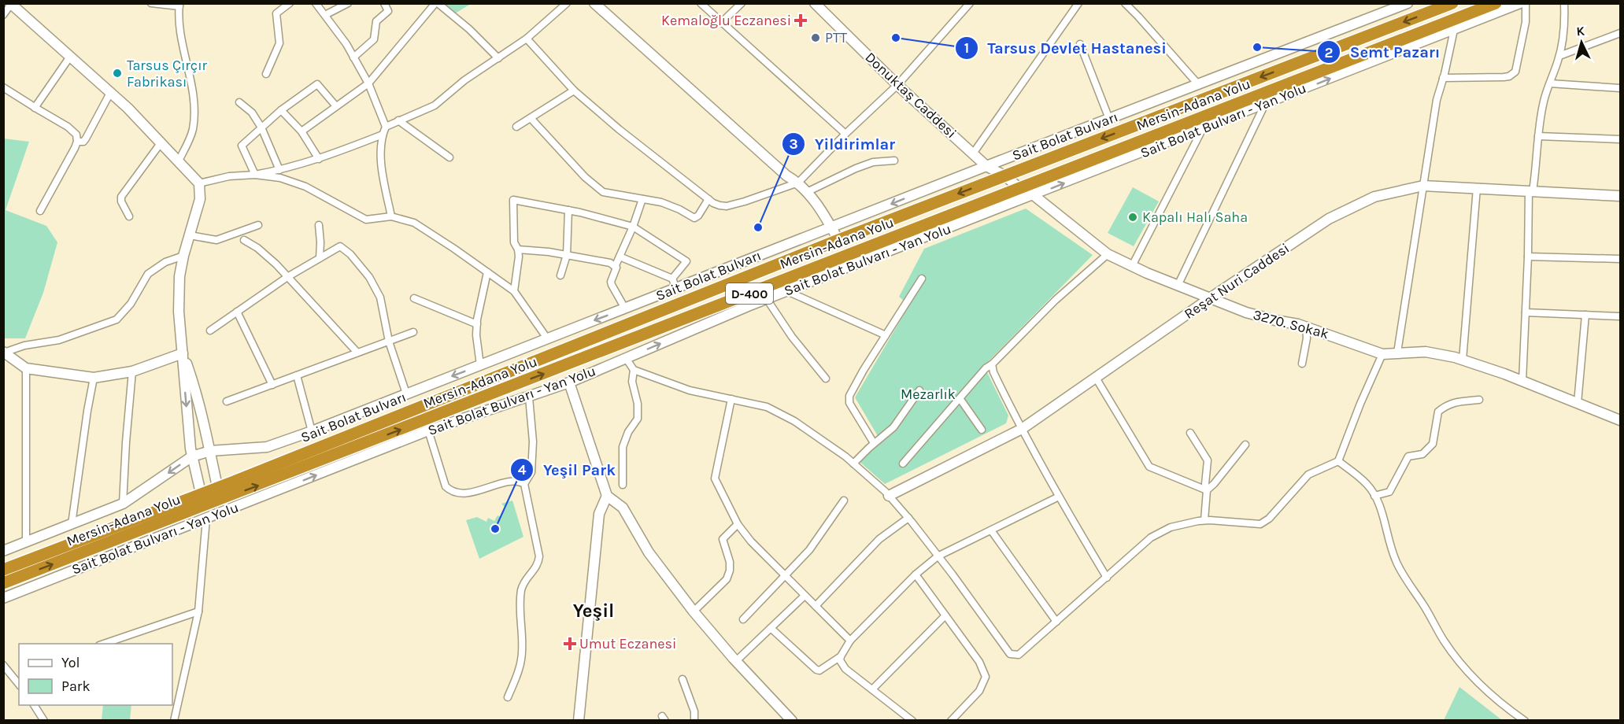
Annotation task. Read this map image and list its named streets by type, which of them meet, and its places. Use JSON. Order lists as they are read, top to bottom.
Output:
{
  "streets": {
    "highway": ["Mersin-Adana Yolu", "Sait Bolat Bulvarı", "D-400"],
    "street": [
      "Donuktaş Caddesi",
      "Sait Bolat Bulvarı - Yan Yolu",
      "Reşat Nuri Caddesi",
      "3270. Sokak"
    ]
  },
  "crossings": [
    ["Donuktaş Caddesi", "3270. Sokak"],
    ["Mersin-Adana Yolu", "3270. Sokak"],
    ["Sait Bolat Bulvarı - Yan Yolu", "3270. Sokak"],
    ["Sait Bolat Bulvarı", "3270. Sokak"],
    ["Reşat Nuri Caddesi", "3270. Sokak"]
  ],
  "one_way": ["Mersin-Adana Yolu", "Sait Bolat Bulvarı"],
  "districts": ["Yeşil"],
  "parks": ["Mezarlık"],
  "places": {
    "health": ["Kemaloğlu Eczanesi", "Umut Eczanesi"],
    "other": [
      "PTT",
      "Tarsus Devlet Hastanesi",
      "Semt Pazarı",
      "Tarsus Çırçır Fabrikası",
      "Kapalı Halı Saha",
      "Yildirimlar",
      "Yeşil Park"
    ]
  },
  "legend": ["Yol", "Park"],
  "north": "top"
}
